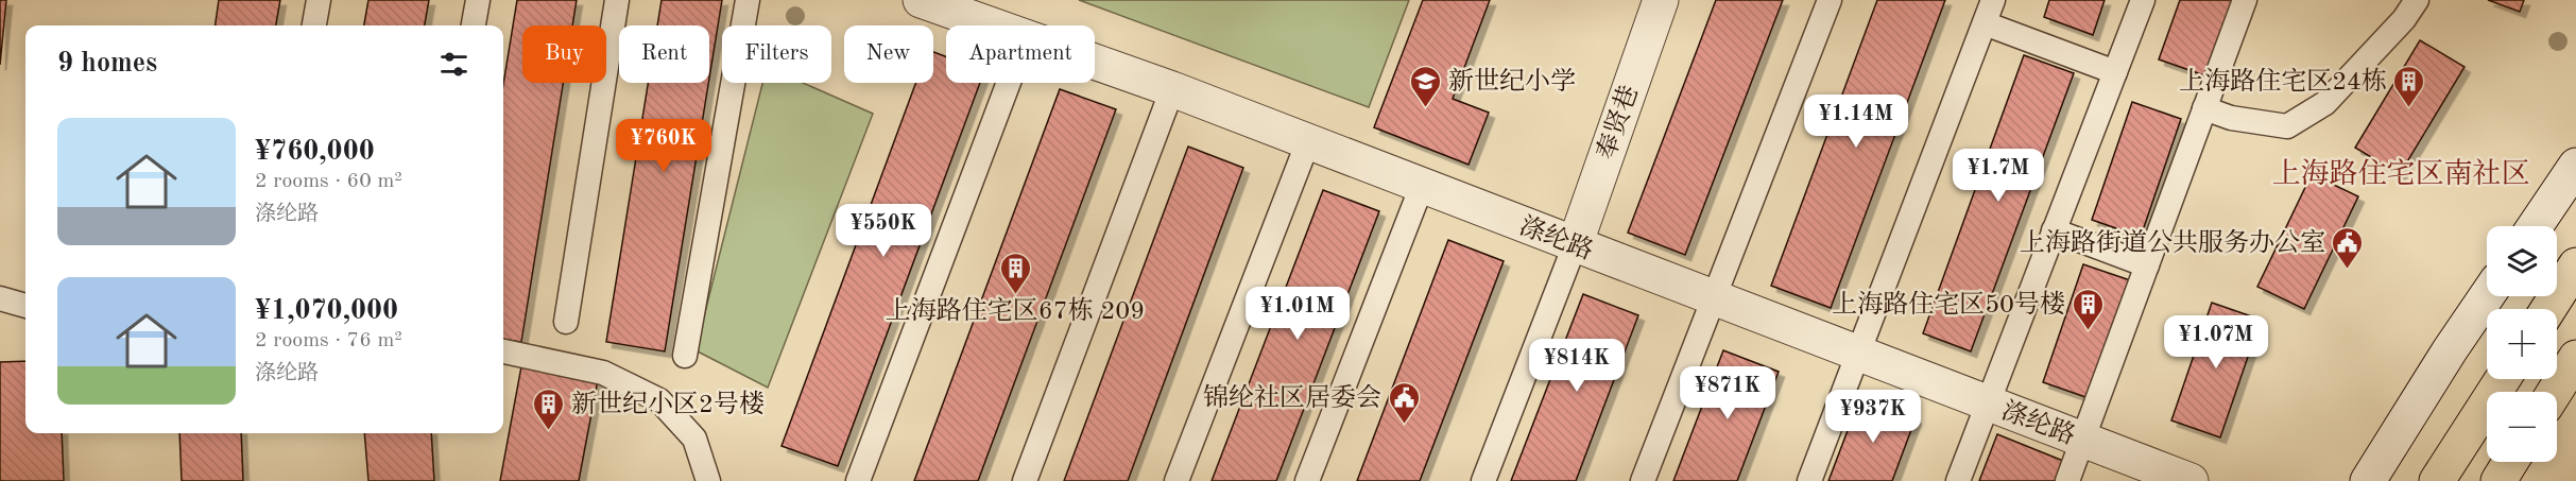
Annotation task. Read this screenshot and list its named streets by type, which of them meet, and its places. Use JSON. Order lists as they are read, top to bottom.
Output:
{
  "streets": {
    "street": ["奉贤巷", "涤纶路"]
  },
  "crossings": [
    ["奉贤巷", "涤纶路"]
  ],
  "districts": ["上海路住宅区南社区"],
  "places": {
    "school or university": ["新世纪小学"],
    "building": [
      "上海路住宅区24栋",
      "上海路住宅区67栋 209",
      "上海路住宅区50号楼",
      "新世纪小区2号楼"
    ],
    "public building": ["上海路街道公共服务办公室", "锦纶社区居委会"]
  },
  "page": {
    "chip": [
      "Buy",
      "Rent",
      "Filters",
      "New",
      "Apartment"
    ],
    "heading": "9 homes",
    "price": [
      "¥1.14M",
      "¥760K",
      "¥1.7M",
      "¥550K",
      "¥1.01M",
      "¥1.07M",
      "¥814K",
      "¥871K",
      "¥937K"
    ],
    "list": [
      {
        "name": "¥760,000",
        "note": "2 rooms · 60 m² · 涤纶路"
      },
      {
        "name": "¥1,070,000",
        "note": "2 rooms · 76 m² · 涤纶路"
      }
    ],
    "map_buttons": ["+", "−"]
  }
}
